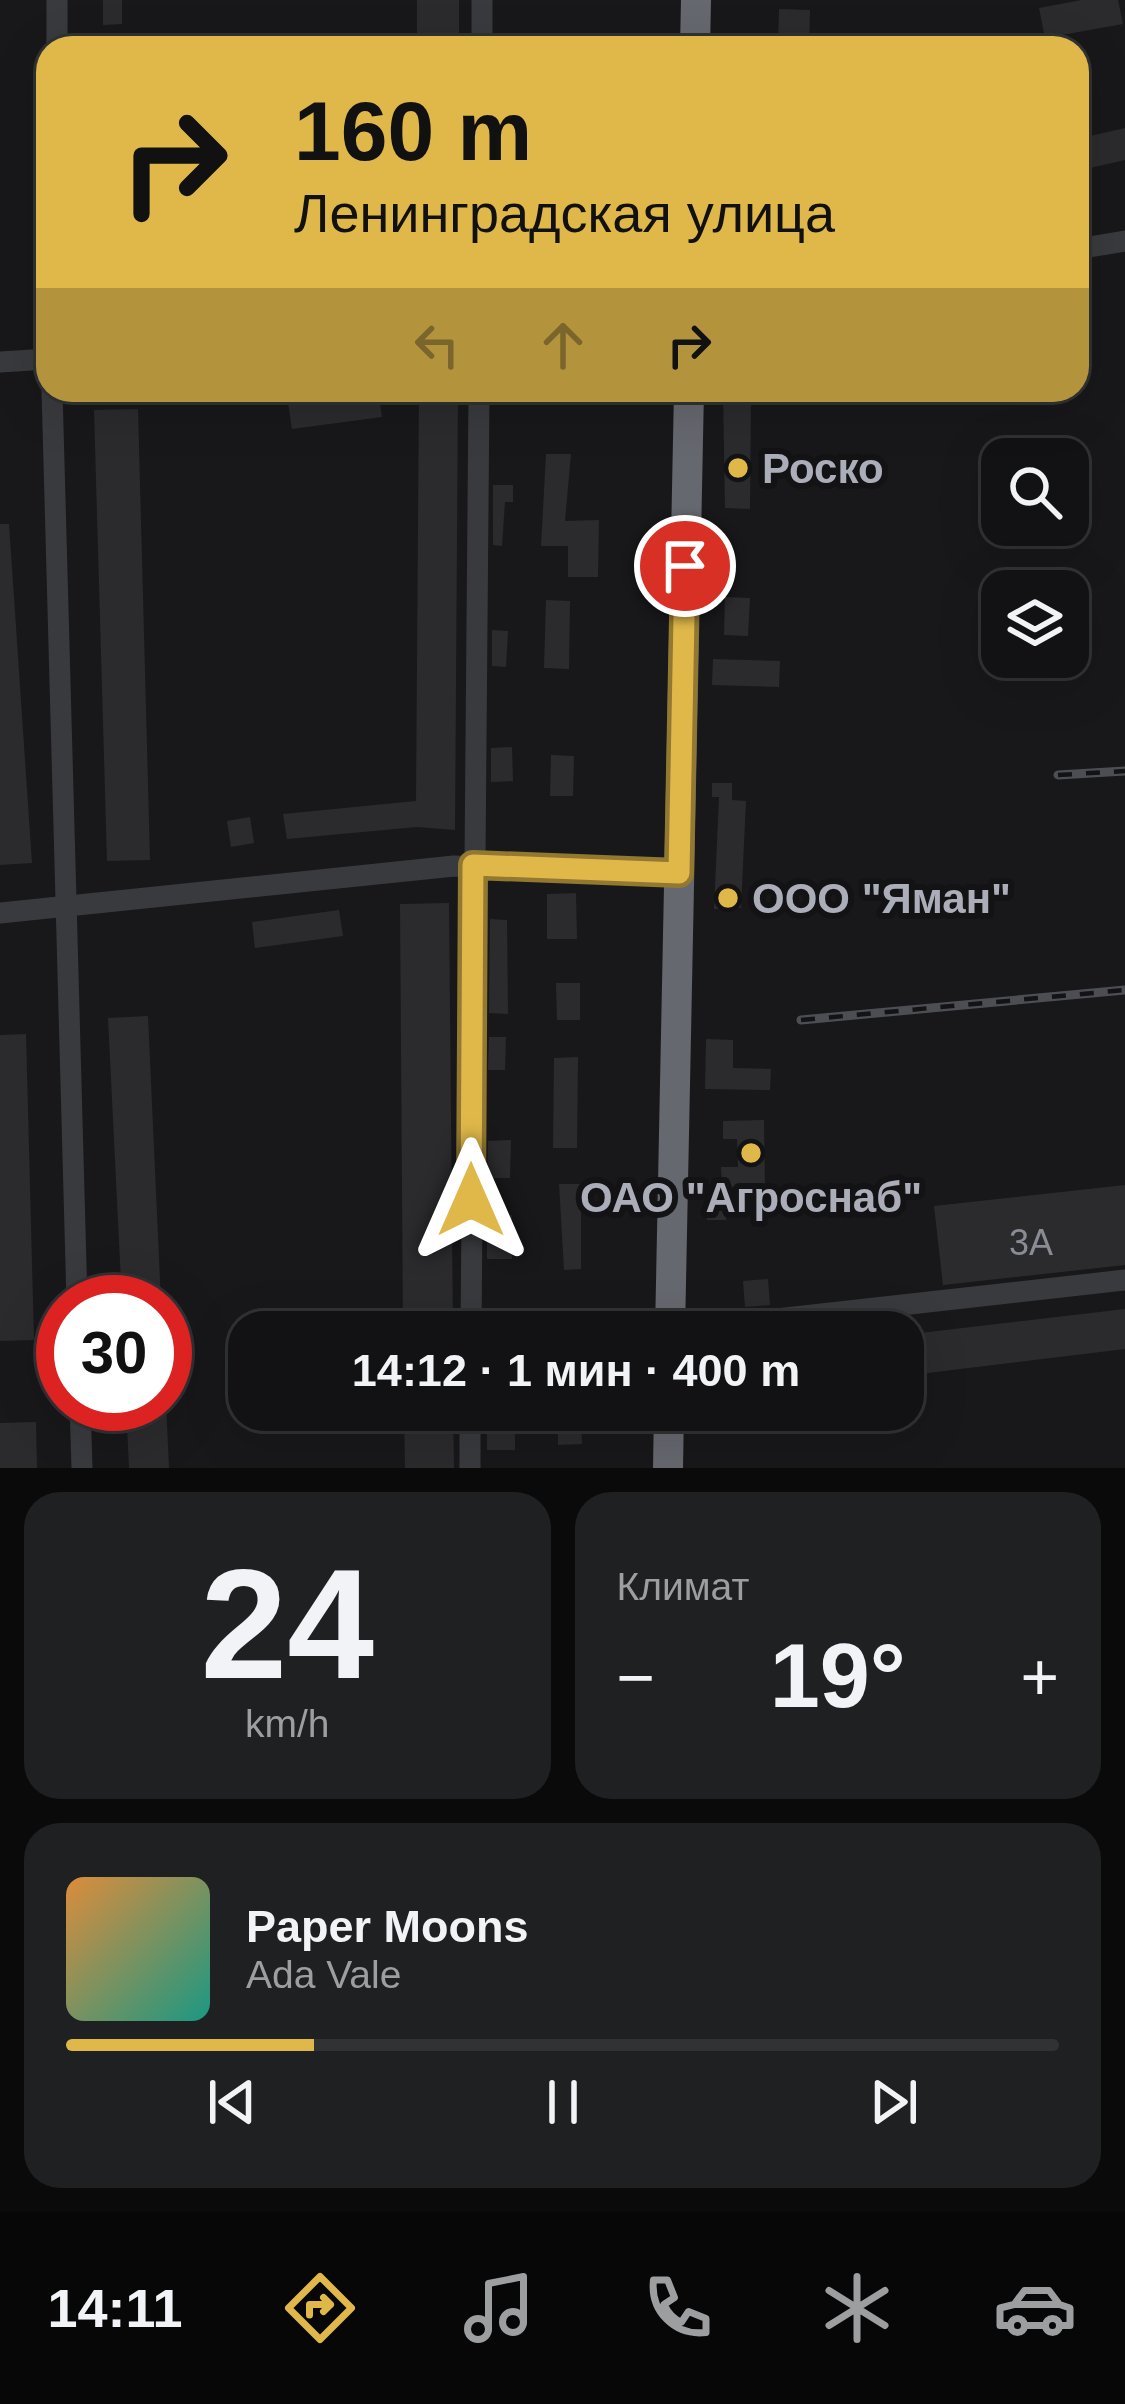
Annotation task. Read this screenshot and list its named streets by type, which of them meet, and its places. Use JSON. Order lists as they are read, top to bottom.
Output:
{
  "places": ["Роско", "ООО \"Яман\"", "ОАО \"Агроснаб\""],
  "house_numbers": ["3А"],
  "page": {
    "turn": ["160 m", "Ленинградская улица"],
    "limit": "30",
    "trip": "14:12 · 1 мин · 400 m",
    "tile": [
      ["24", "km/h"],
      "Климат"
    ],
    "heat": ["−", "19°", "+"],
    "song": ["Paper Moons", "Ada Vale"],
    "tabs": "14:11"
  }
}
